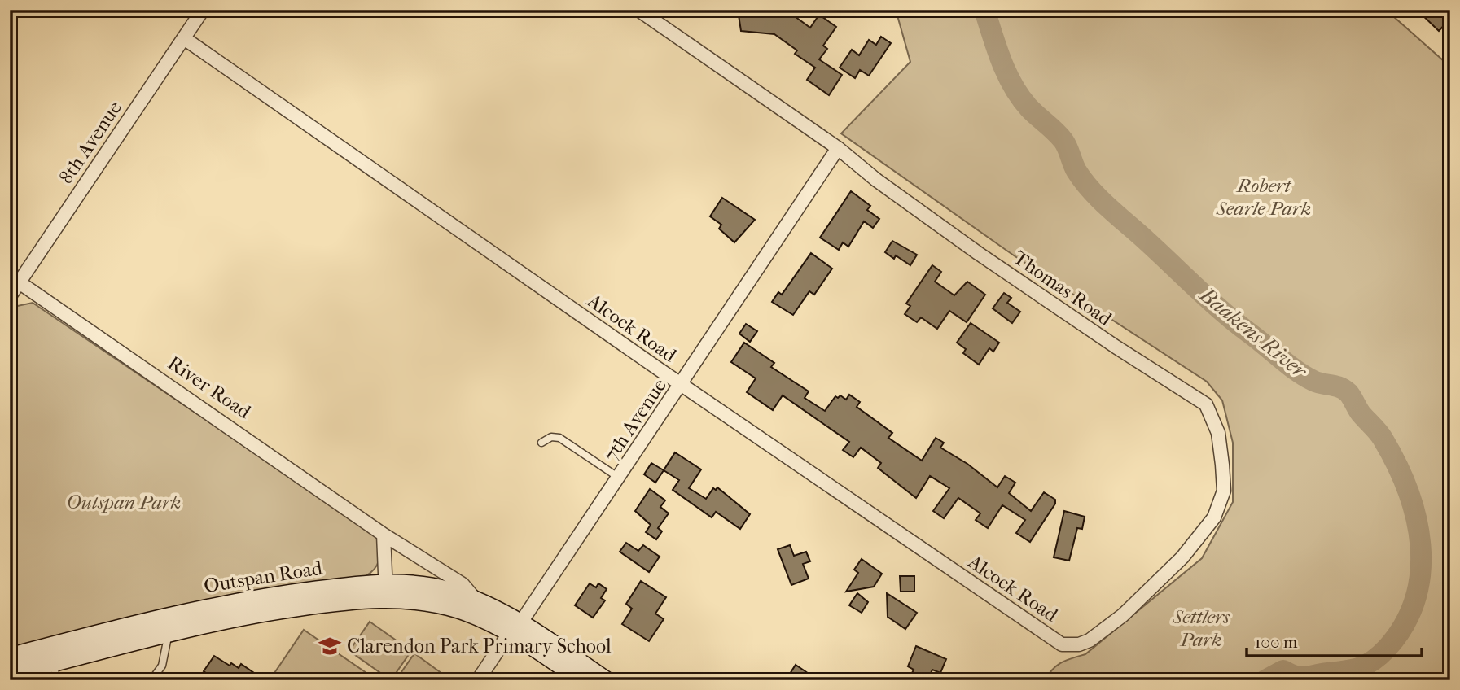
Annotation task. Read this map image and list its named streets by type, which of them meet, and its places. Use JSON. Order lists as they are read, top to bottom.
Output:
{
  "streets": {
    "main road": ["Outspan Road"],
    "street": [
      "8th Avenue",
      "Thomas Road",
      "Alcock Road",
      "River Road",
      "7th Avenue"
    ]
  },
  "crossings": [
    ["8th Avenue", "Alcock Road"],
    ["8th Avenue", "River Road"],
    ["Thomas Road", "Alcock Road"],
    ["Thomas Road", "7th Avenue"],
    ["Alcock Road", "7th Avenue"],
    ["River Road", "Outspan Road"],
    ["7th Avenue", "Outspan Road"]
  ],
  "water": ["Baakens River"],
  "parks": ["Robert Searle Park", "Outspan Park", "Settlers Park"],
  "places": {
    "school or university": ["Clarendon Park Primary School"]
  },
  "scale_bar": "100 m"
}
